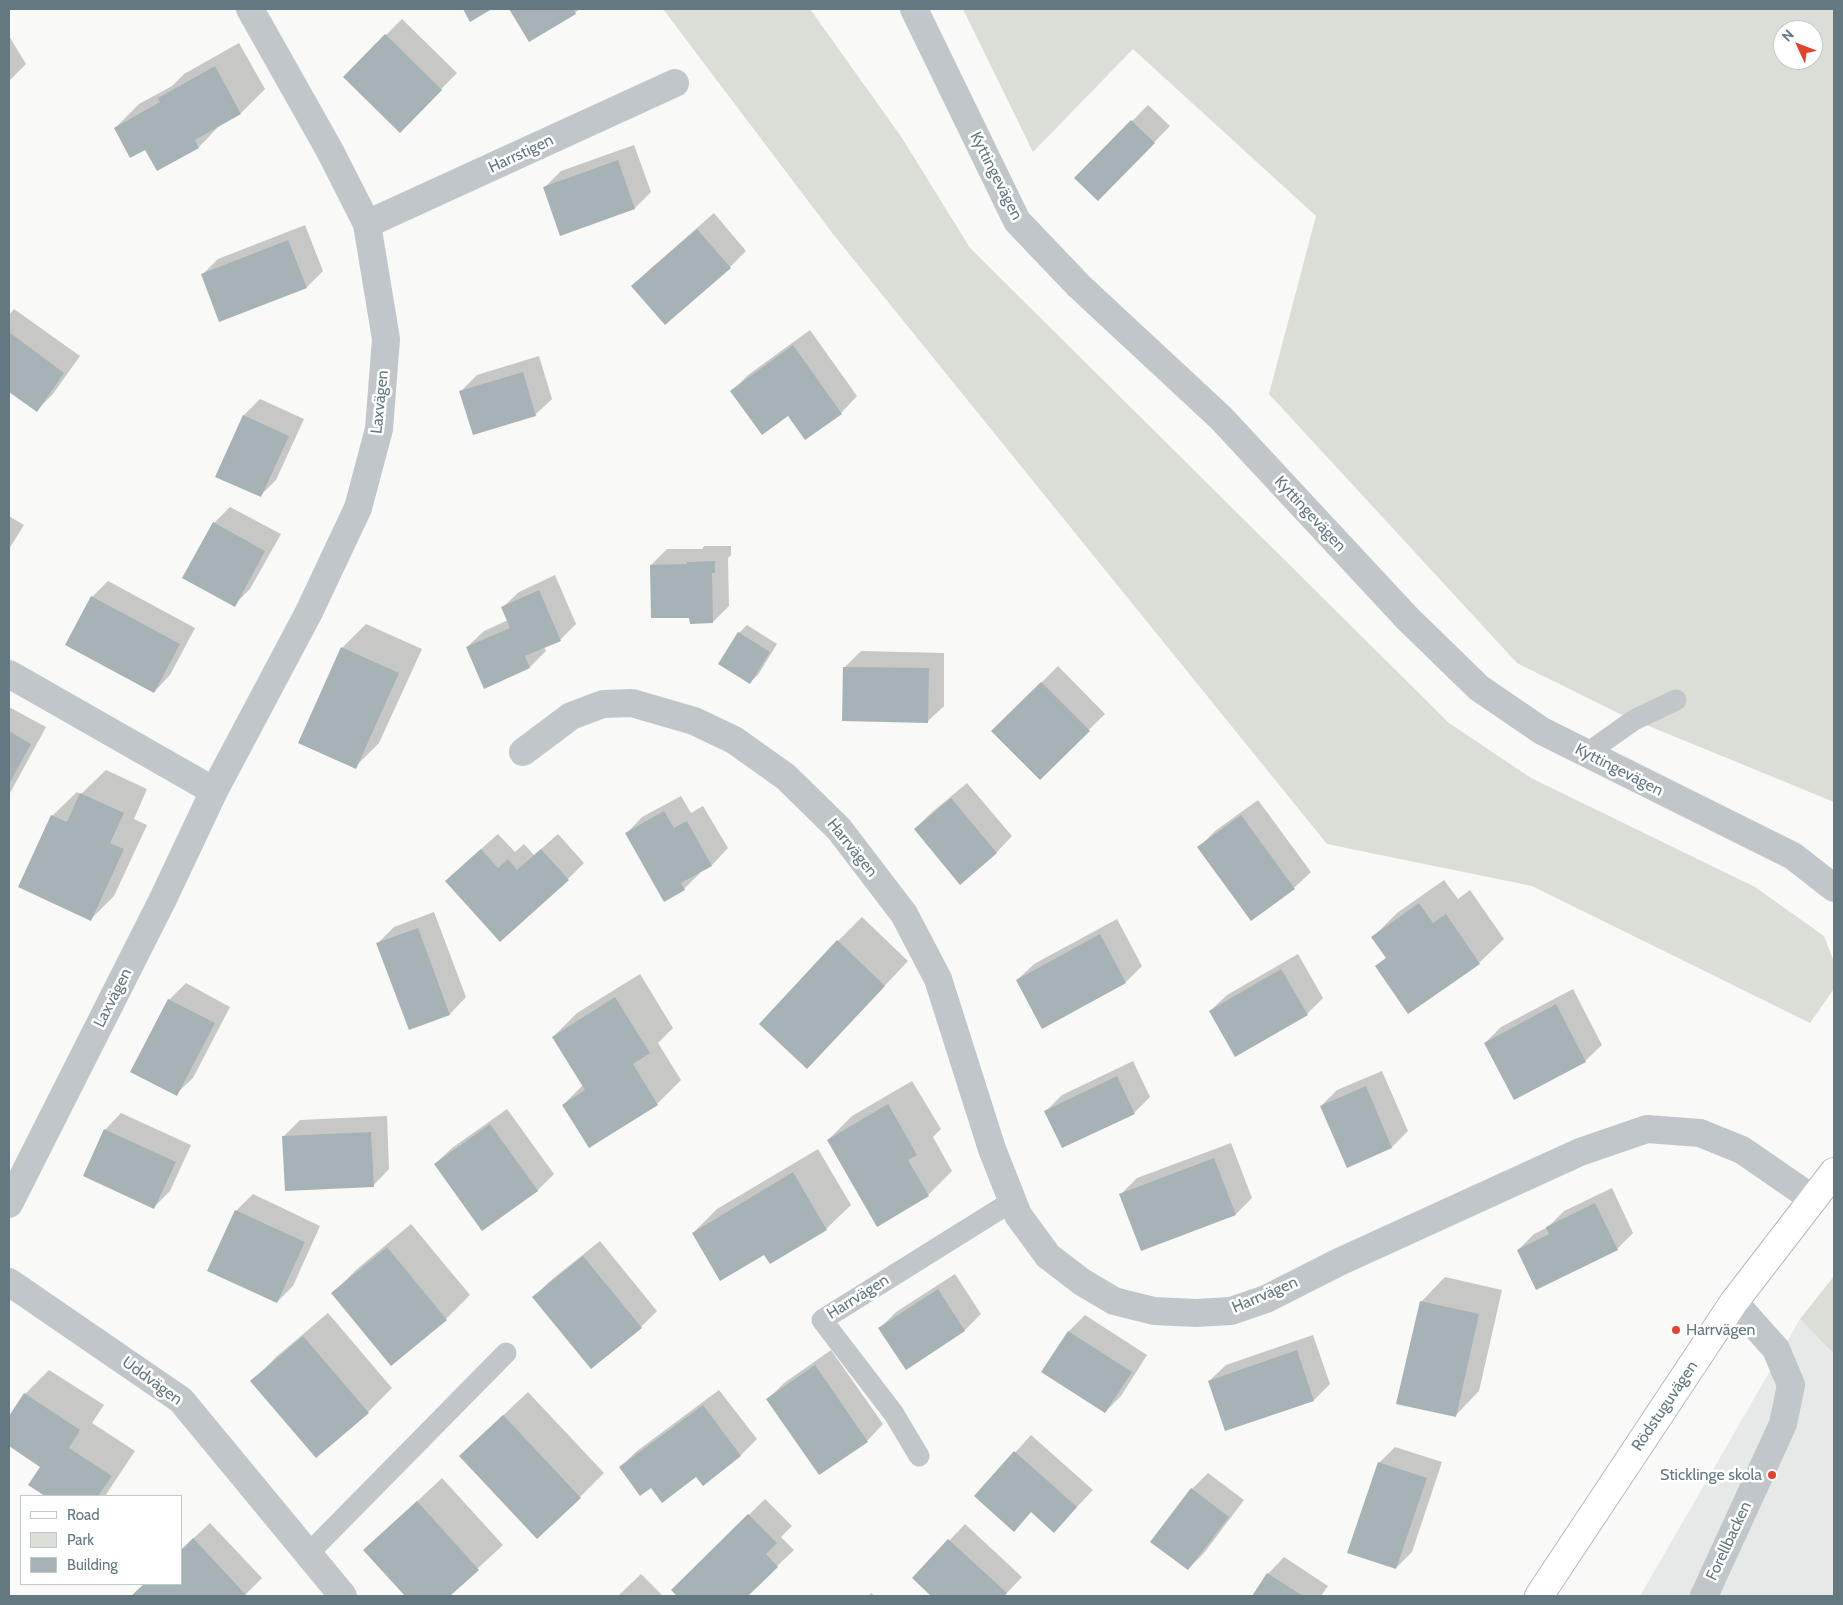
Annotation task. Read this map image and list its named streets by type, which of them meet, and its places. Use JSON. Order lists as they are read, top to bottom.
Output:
{
  "streets": {
    "street": [
      "Harrstigen",
      "Kyttingevägen",
      "Laxvägen",
      "Harrvägen",
      "Uddvägen",
      "Rödstuguvägen",
      "Forellbacken"
    ]
  },
  "crossings": [
    ["Harrstigen", "Laxvägen"],
    ["Harrvägen", "Rödstuguvägen"],
    ["Rödstuguvägen", "Forellbacken"]
  ],
  "places": ["Harrvägen", "Sticklinge skola"],
  "legend": ["Road", "Park", "Building"],
  "north": "top left"
}
